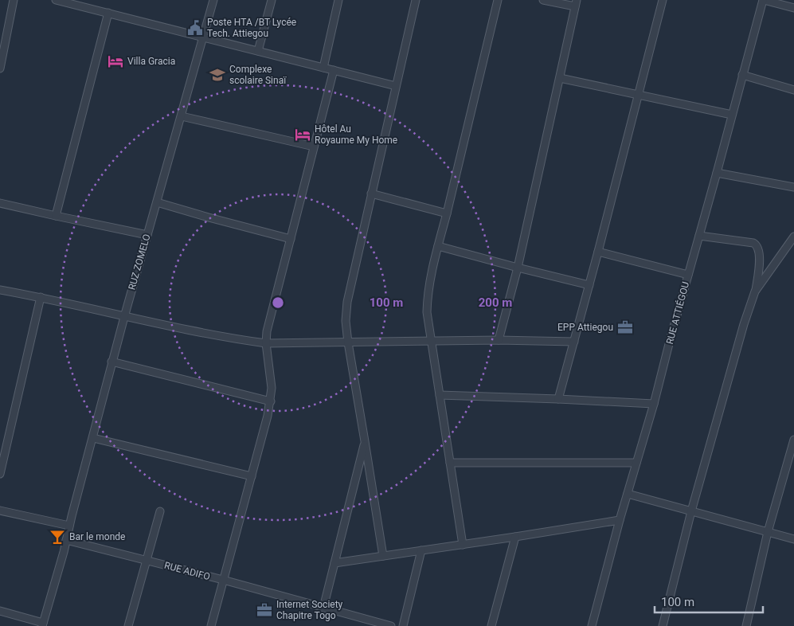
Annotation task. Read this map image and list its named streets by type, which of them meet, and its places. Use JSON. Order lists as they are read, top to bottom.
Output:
{
  "streets": {
    "street": ["RUZ ZOMELO", "RUE ATTIÉGOU", "RUE ADIFO"]
  },
  "places": {
    "public building": ["Poste HTA /BT Lycée Tech. Attiegou"],
    "hotel": ["Villa Gracia", "Hôtel Au Royaume My Home"],
    "school or university": ["Complexe scolaire Sinaï"],
    "office": ["EPP Attiegou", "Internet Society Chapitre Togo"],
    "bar": ["Bar le monde"]
  },
  "scale_bar": "100 m",
  "rings": ["100 m", "200 m"]
}
